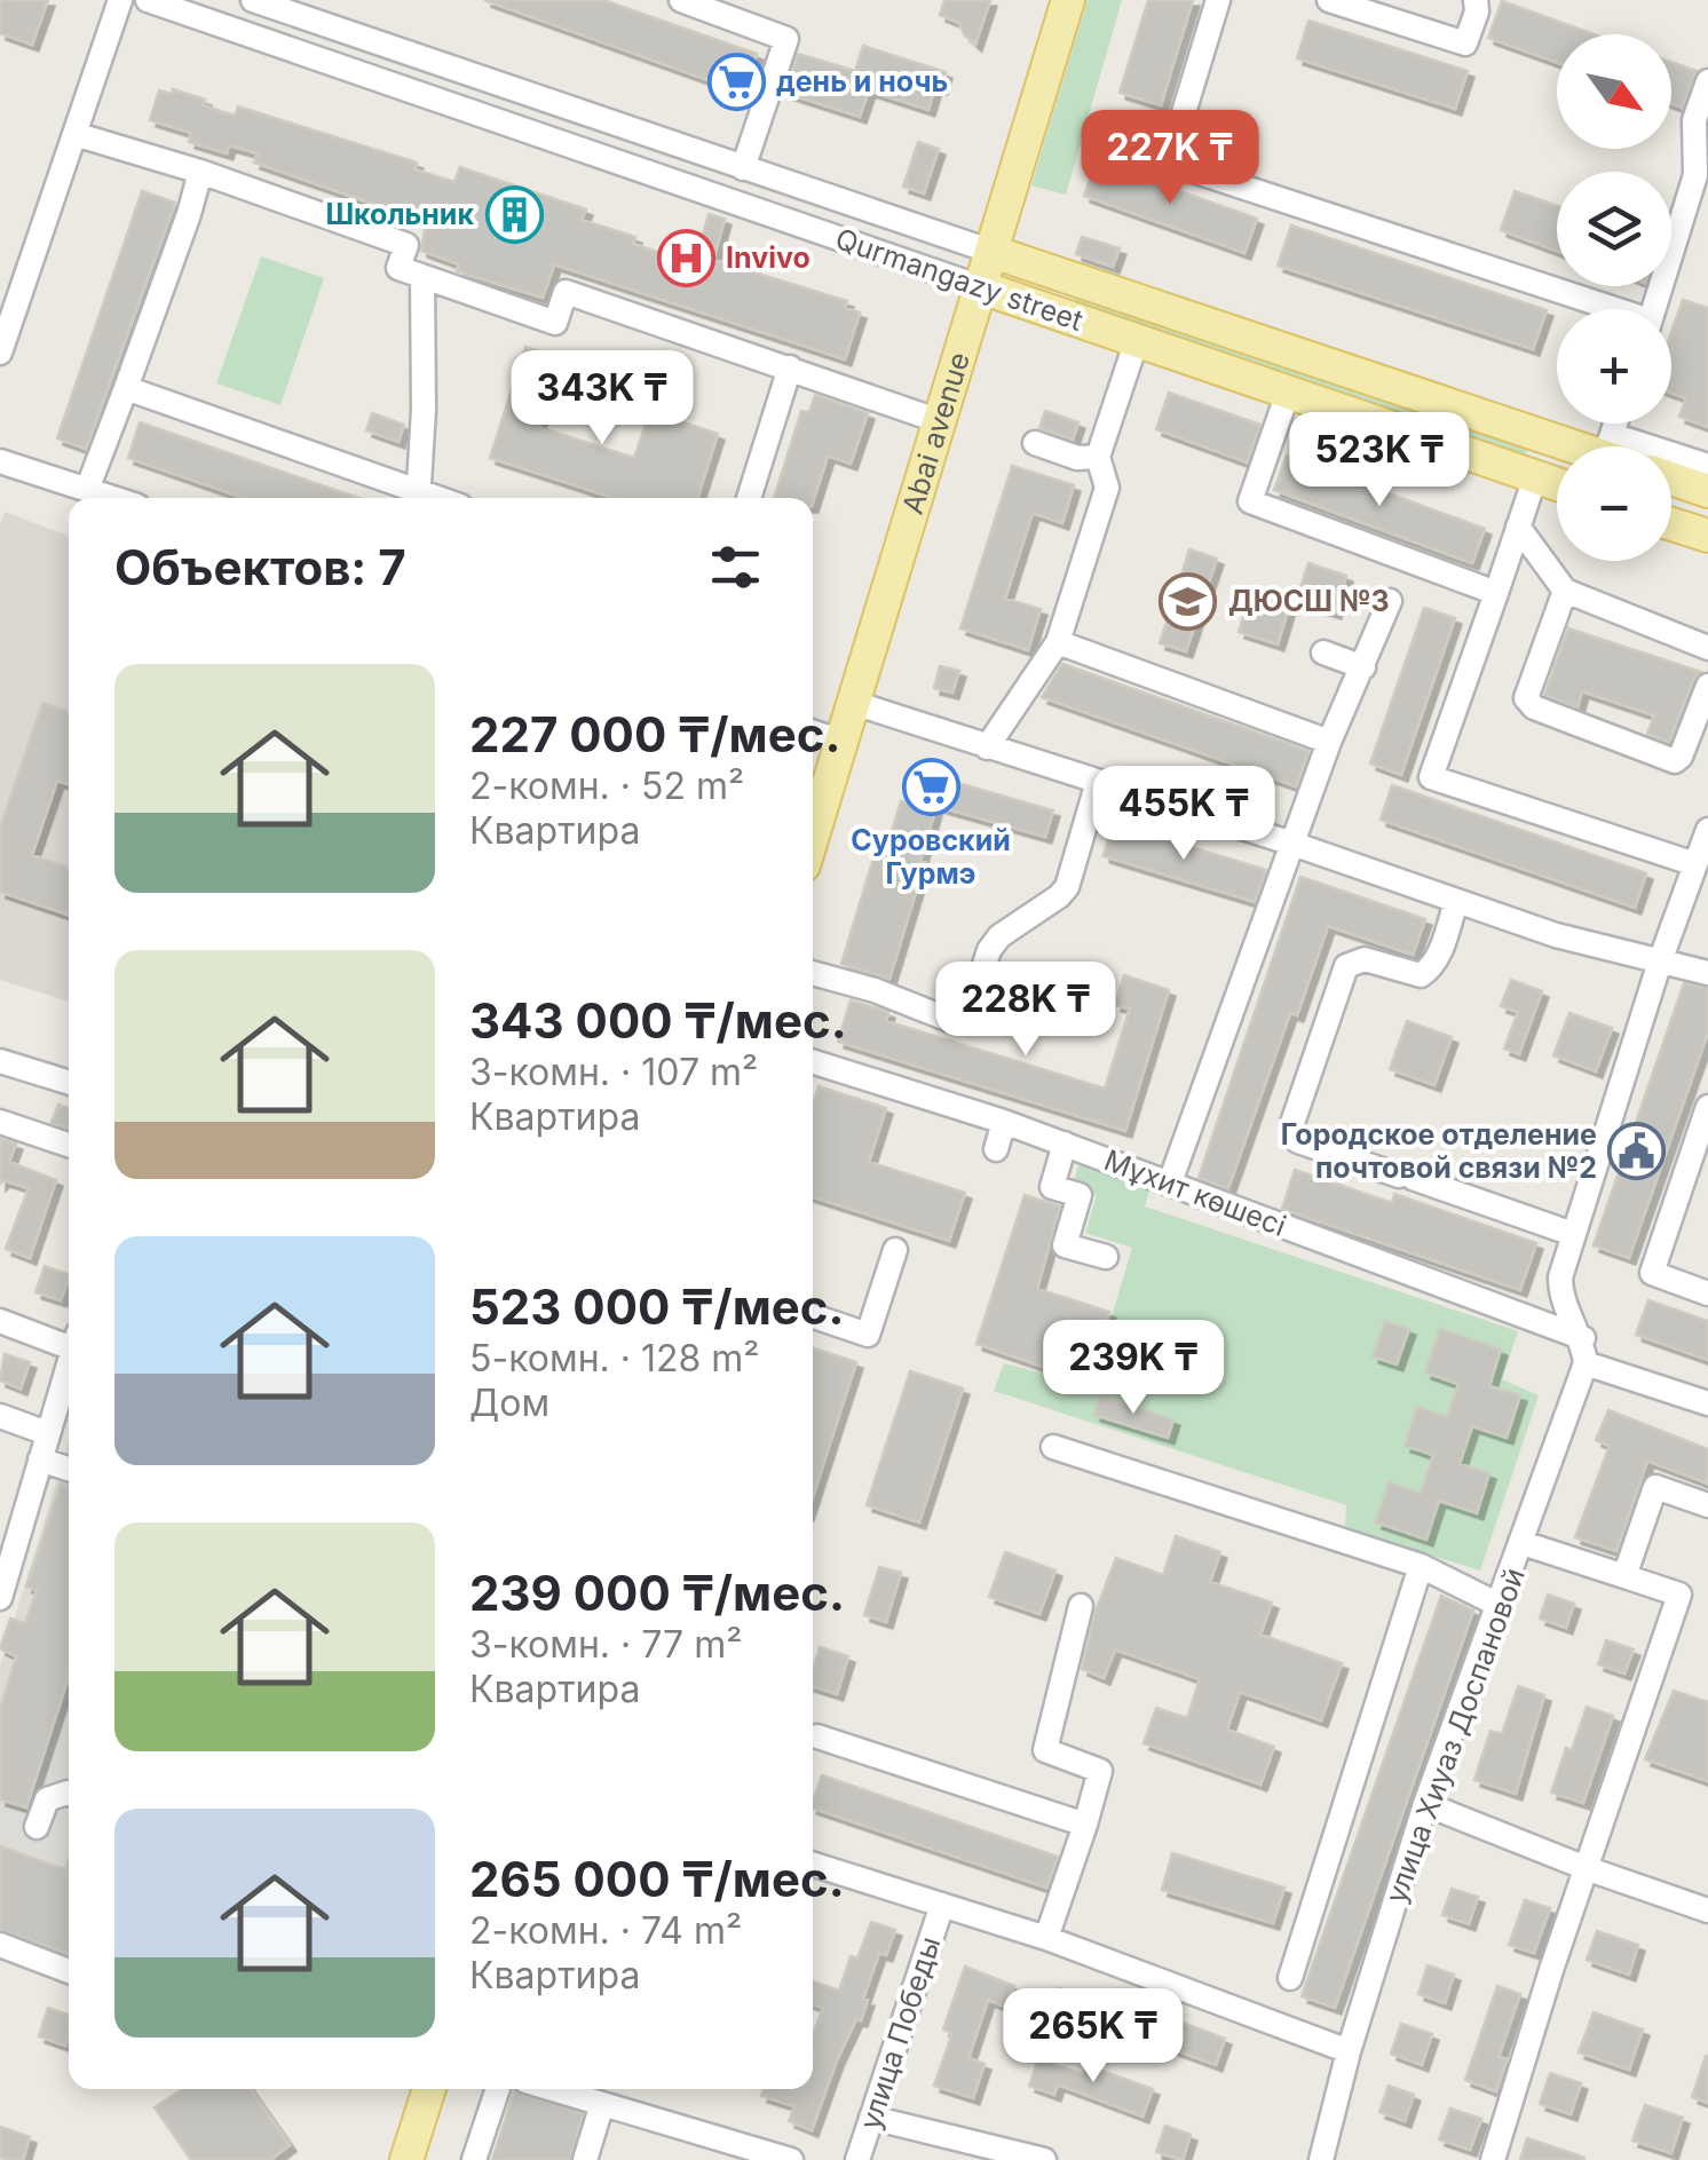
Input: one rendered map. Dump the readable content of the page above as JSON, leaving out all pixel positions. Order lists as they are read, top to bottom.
{
  "streets": {
    "main road": ["Qurmangazy street", "Abai avenue"],
    "street": ["Мұхит көшесі", "улица Хиуаз Доспановой", "улица Победы"]
  },
  "crossings": [
    ["Qurmangazy street", "Abai avenue"],
    ["Мұхит көшесі", "улица Хиуаз Доспановой"]
  ],
  "places": {
    "supermarket": ["день и ночь", "Суровский Гурмэ"],
    "building": ["Школьник"],
    "hospital": ["Invivo"],
    "school or university": ["ДЮСШ №3"],
    "public building": ["Городское отделение почтовой связи №2"]
  },
  "north": "bottom right",
  "page": {
    "map_buttons": ["+", "−"],
    "price": [
      "227K ₸",
      "343K ₸",
      "523K ₸",
      "455K ₸",
      "228K ₸",
      "239K ₸",
      "265K ₸"
    ],
    "heading": "Объектов: 7",
    "list": [
      {
        "name": "227 000 ₸/мес.",
        "note": "2-комн. · 52 m² · Квартира"
      },
      {
        "name": "343 000 ₸/мес.",
        "note": "3-комн. · 107 m² · Квартира"
      },
      {
        "name": "523 000 ₸/мес.",
        "note": "5-комн. · 128 m² · Дом"
      },
      {
        "name": "239 000 ₸/мес.",
        "note": "3-комн. · 77 m² · Квартира"
      },
      {
        "name": "265 000 ₸/мес.",
        "note": "2-комн. · 74 m² · Квартира"
      }
    ]
  }
}
